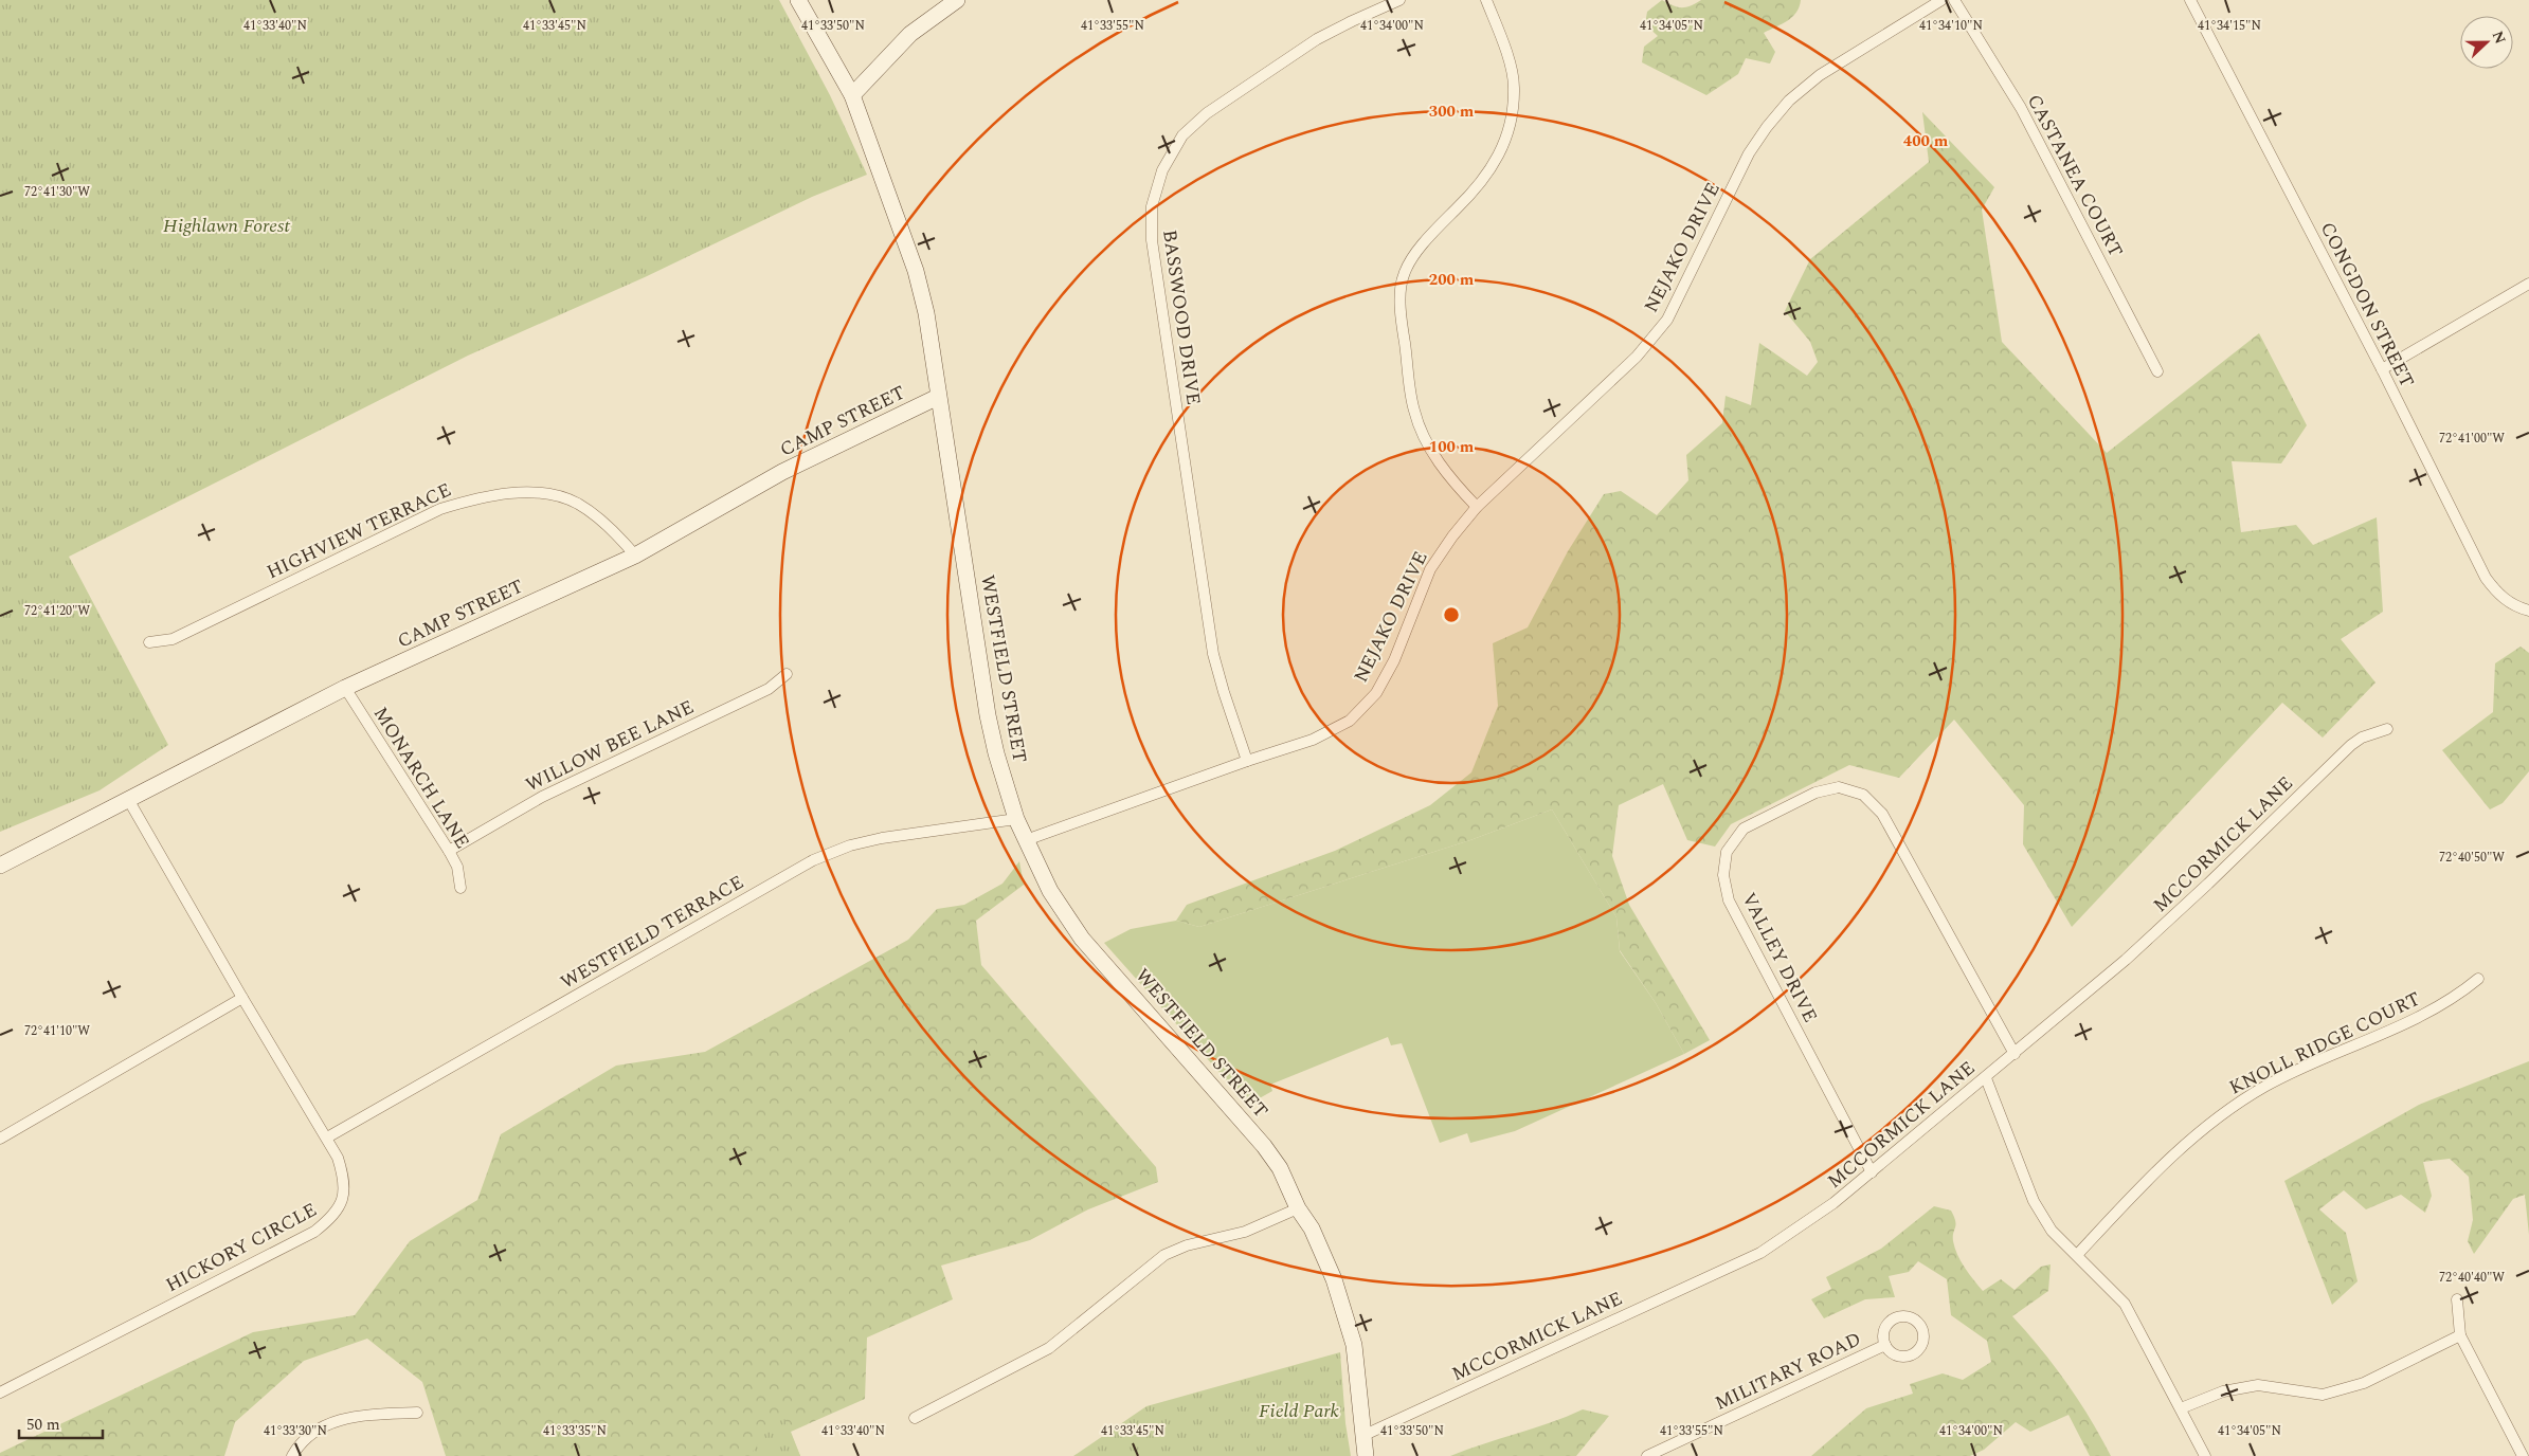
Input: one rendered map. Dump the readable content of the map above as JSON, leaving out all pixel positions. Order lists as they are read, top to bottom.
{
  "streets": {
    "main road": ["CAMP STREET", "WESTFIELD STREET"],
    "street": [
      "CASTANEA COURT",
      "NEJAKO DRIVE",
      "CONGDON STREET",
      "BASSWOOD DRIVE",
      "HIGHVIEW TERRACE",
      "WILLOW BEE LANE",
      "MONARCH LANE",
      "MCCORMICK LANE",
      "WESTFIELD TERRACE",
      "VALLEY DRIVE",
      "KNOLL RIDGE COURT",
      "HICKORY CIRCLE",
      "MILITARY ROAD"
    ]
  },
  "crossings": [
    ["NEJAKO DRIVE", "BASSWOOD DRIVE"],
    ["NEJAKO DRIVE", "WESTFIELD STREET"],
    ["CAMP STREET", "HIGHVIEW TERRACE"],
    ["CAMP STREET", "WESTFIELD STREET"],
    ["CAMP STREET", "MONARCH LANE"],
    ["CAMP STREET", "HICKORY CIRCLE"],
    ["WESTFIELD STREET", "MCCORMICK LANE"],
    ["WESTFIELD STREET", "WESTFIELD TERRACE"],
    ["WILLOW BEE LANE", "MONARCH LANE"],
    ["MCCORMICK LANE", "VALLEY DRIVE"],
    ["WESTFIELD TERRACE", "HICKORY CIRCLE"]
  ],
  "parks": ["Highlawn Forest", "Field Park"],
  "scale_bar": "50 m",
  "north": "right",
  "coordinates": [
    "41°33'50\"N",
    "41°34'15\"N",
    "41°33'40\"N",
    "41°33'45\"N",
    "41°33'55\"N",
    "41°34'00\"N",
    "41°34'05\"N",
    "41°34'10\"N",
    "72°41'30\"W",
    "72°41'00\"W",
    "72°41'20\"W",
    "72°40'50\"W",
    "72°41'10\"W",
    "72°40'40\"W",
    "41°33'30\"N",
    "41°33'35\"N"
  ],
  "rings": [
    "300 m",
    "400 m",
    "200 m",
    "100 m"
  ]
}
